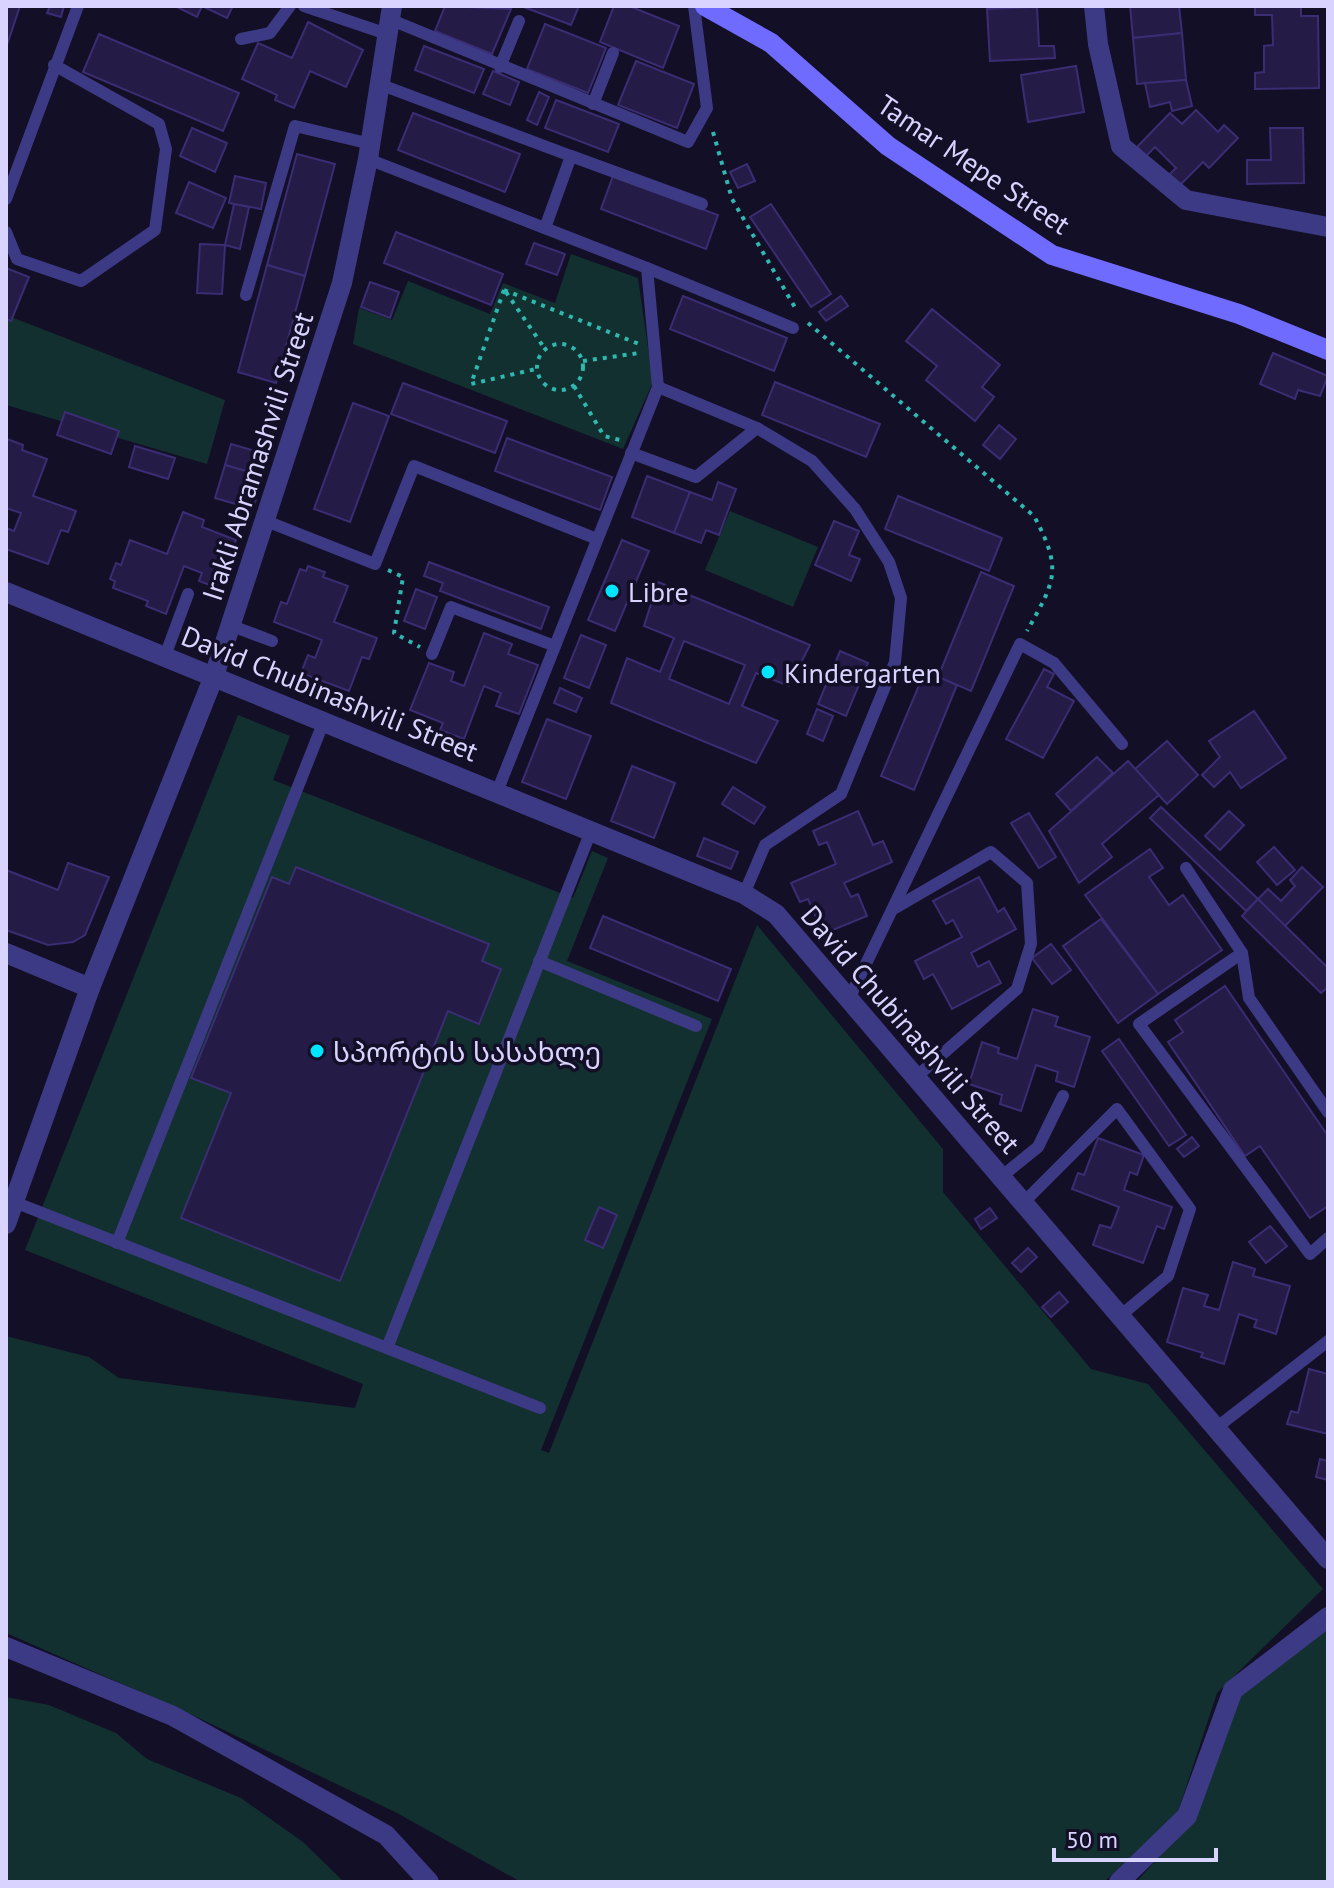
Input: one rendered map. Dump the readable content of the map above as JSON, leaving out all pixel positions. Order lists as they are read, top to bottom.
{
  "streets": {
    "street": ["Tamar Mepe Street", "Irakli Abramashvili Street", "David Chubinashvili Street"]
  },
  "crossings": [
    ["Irakli Abramashvili Street", "David Chubinashvili Street"]
  ],
  "places": ["Libre", "Kindergarten", "სპორტის სასახლე"],
  "scale_bar": "50 m"
}
